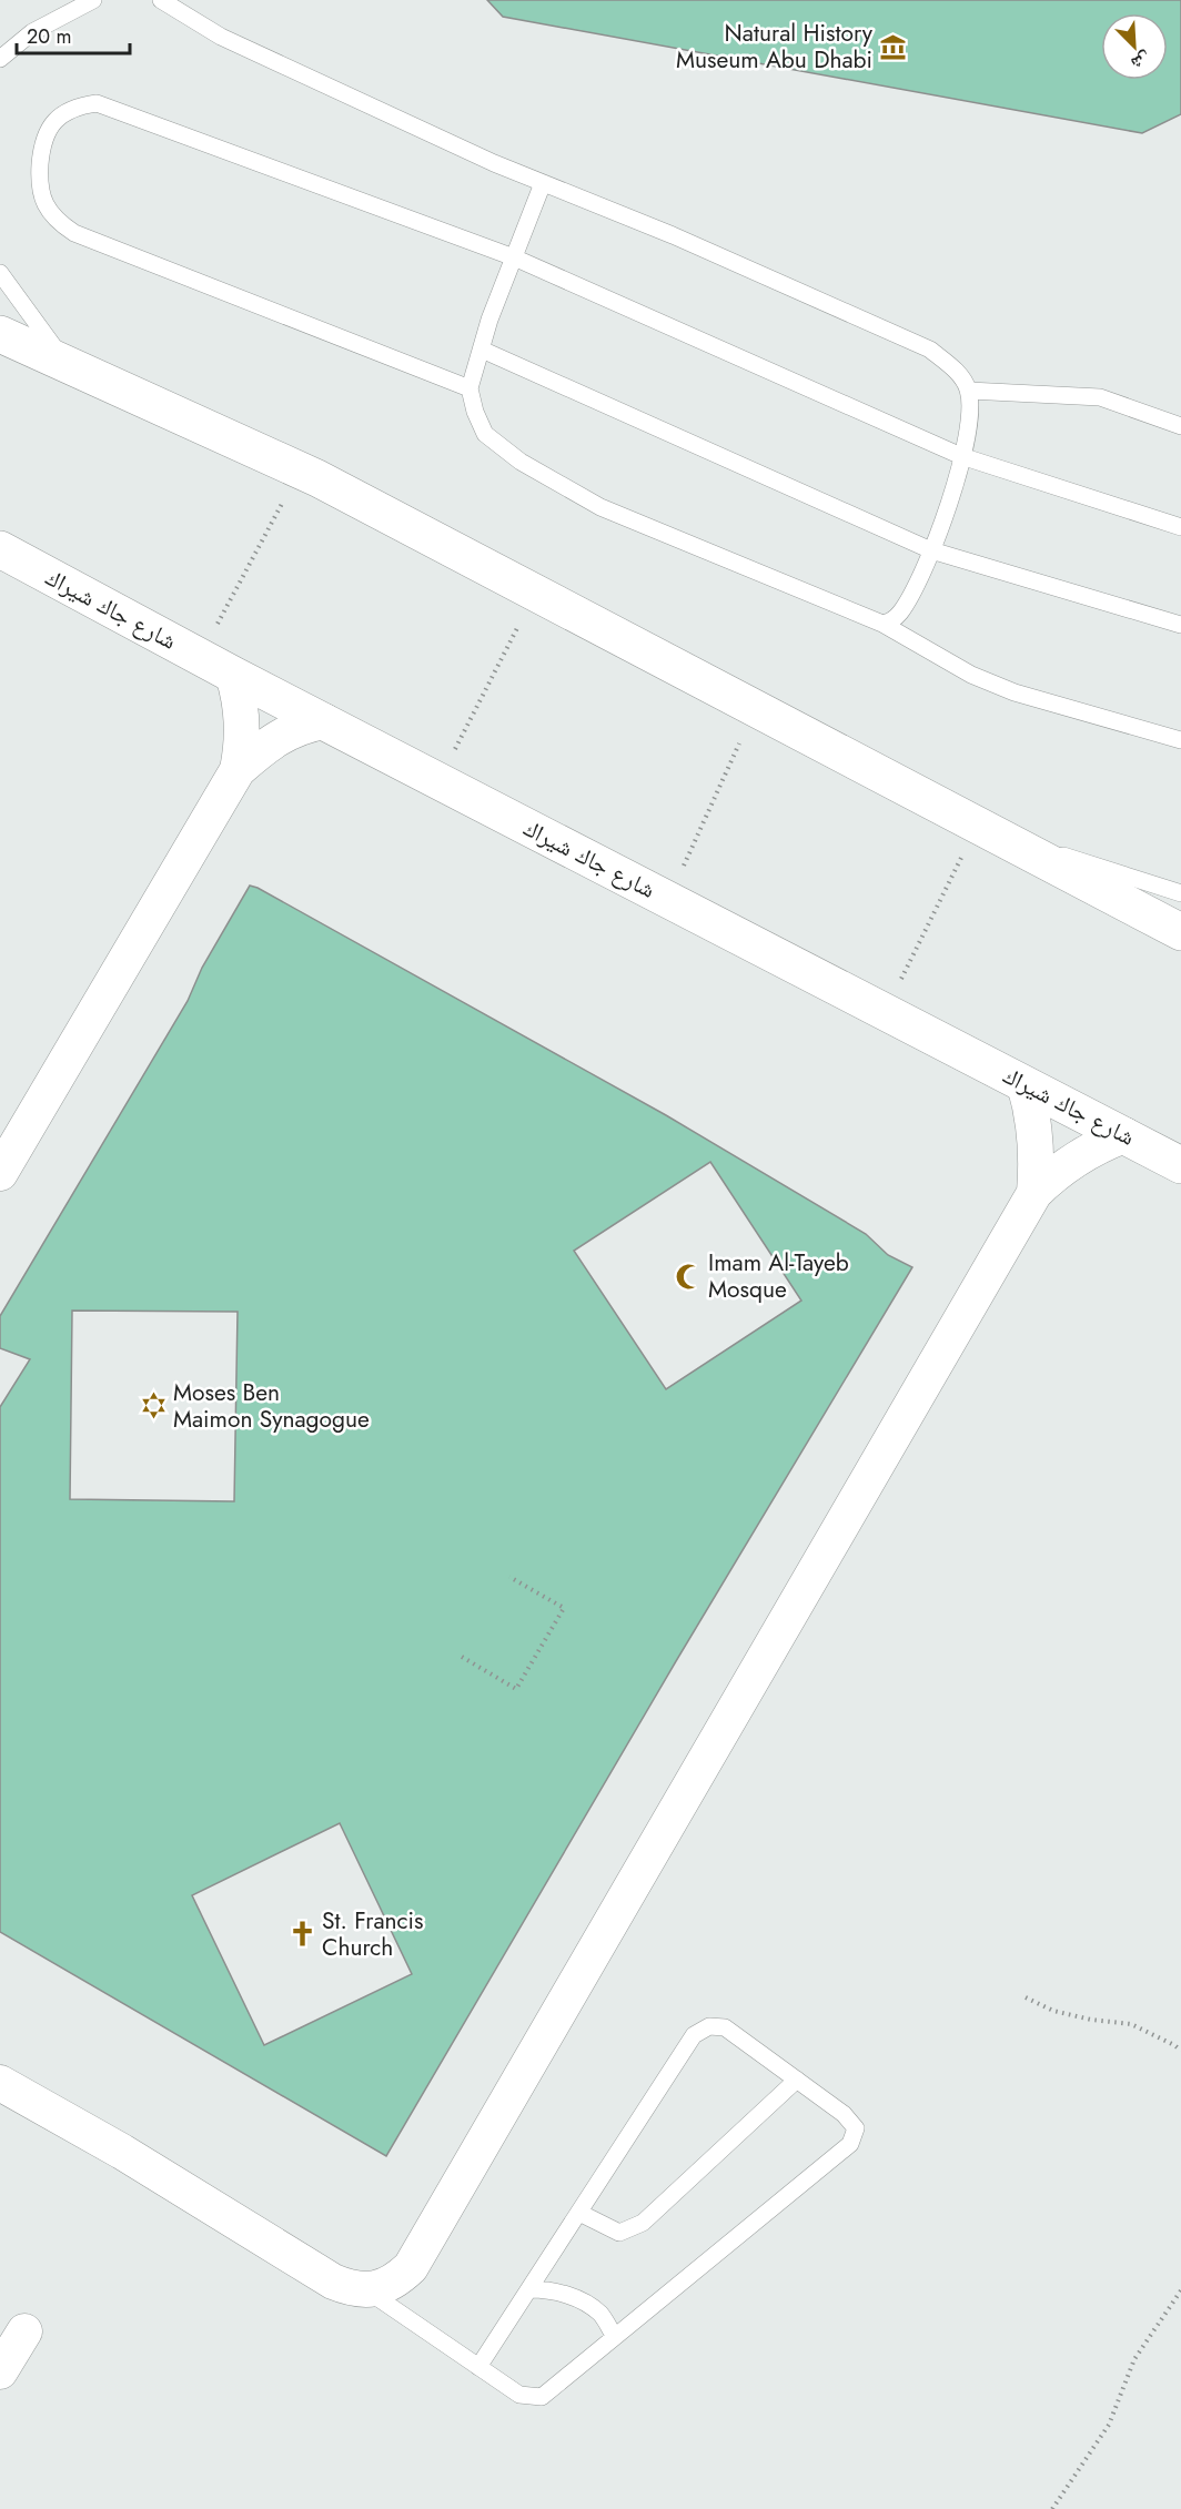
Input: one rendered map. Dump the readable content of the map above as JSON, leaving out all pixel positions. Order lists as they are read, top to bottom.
{
  "streets": {
    "street": ["شارع جاك شيراك"]
  },
  "places": {
    "museum": ["Natural History Museum Abu Dhabi"],
    "mosque": ["Imam Al-Tayeb Mosque"],
    "synagogue": ["Moses Ben Maimon Synagogue"],
    "church": ["St. Francis Church"]
  },
  "scale_bar": "20 m",
  "north": "bottom right"
}
